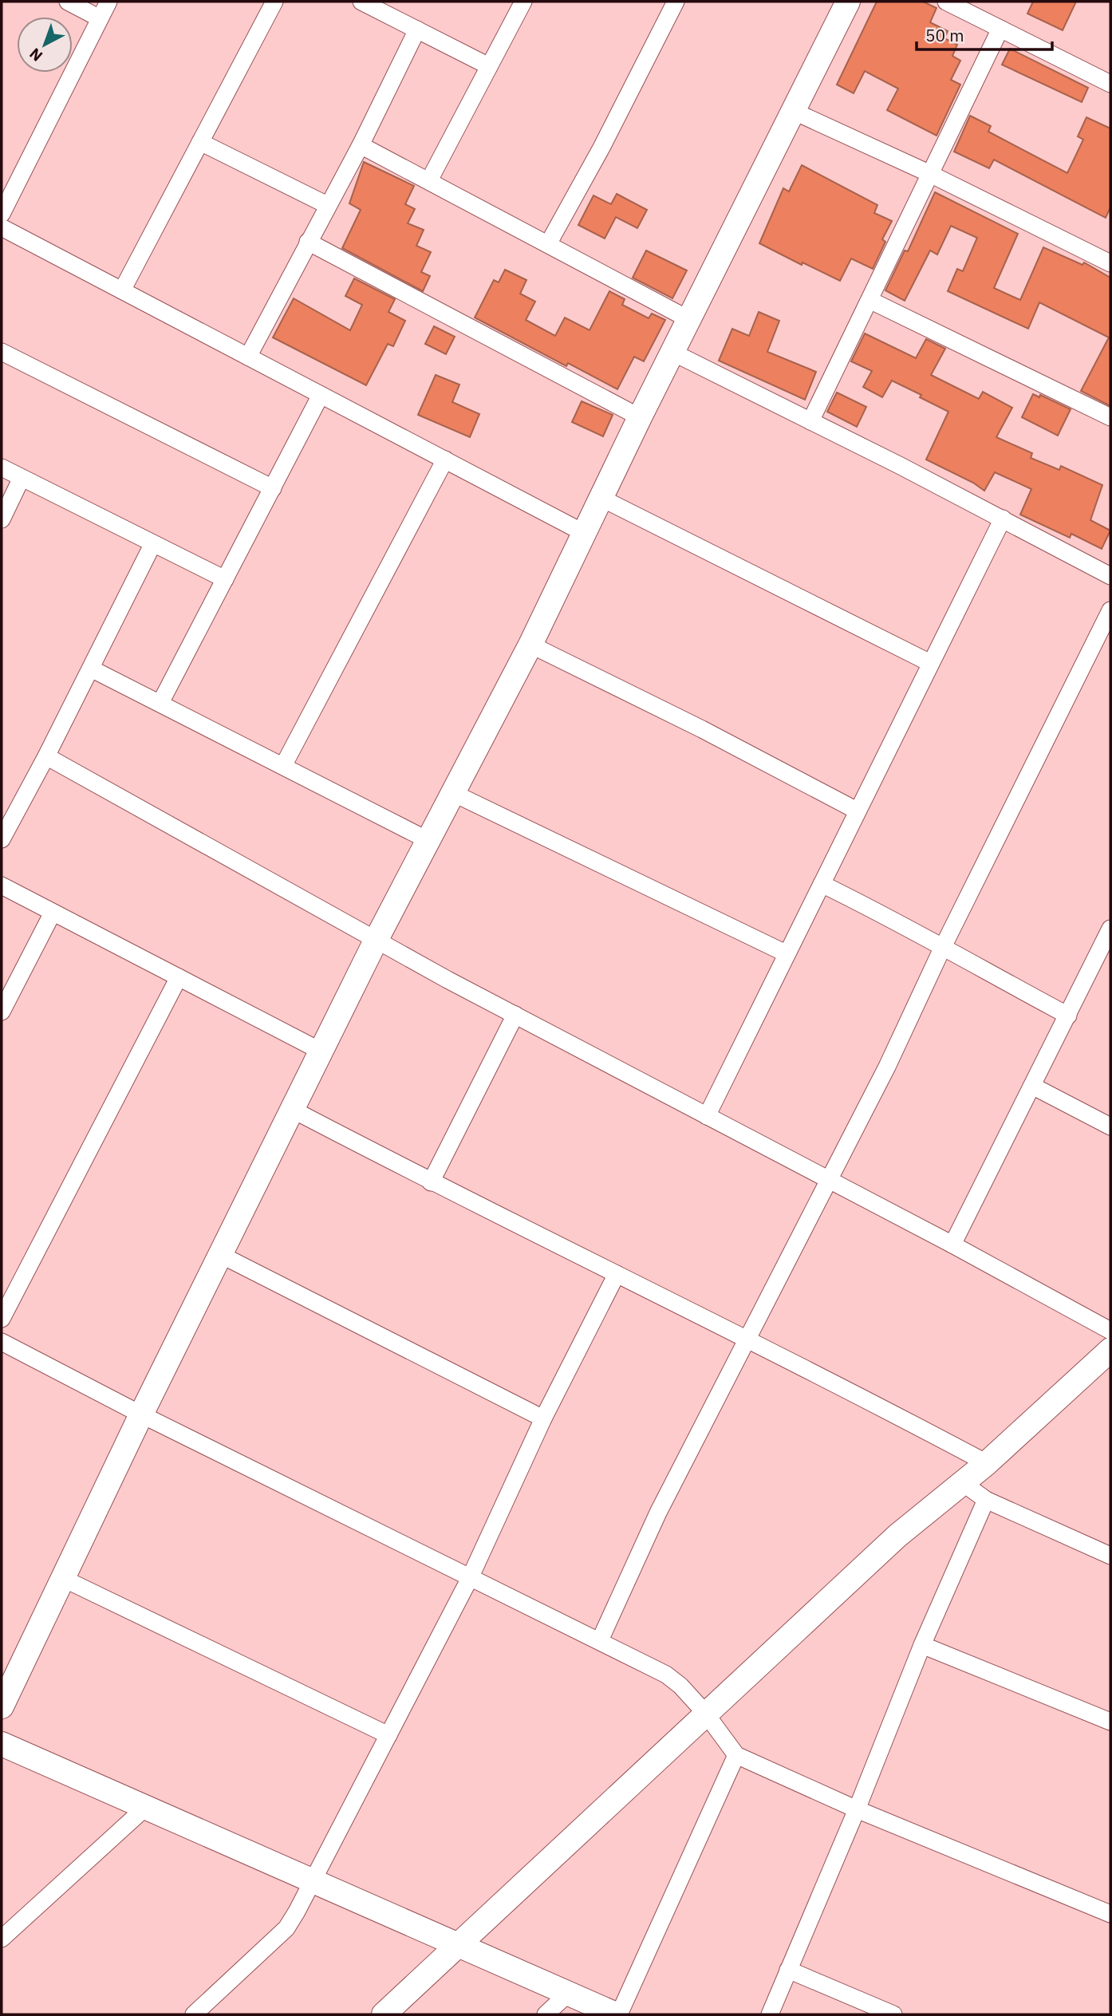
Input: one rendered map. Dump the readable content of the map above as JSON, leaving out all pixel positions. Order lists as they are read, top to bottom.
{
  "scale_bar": "50 m",
  "north": "bottom left"
}
